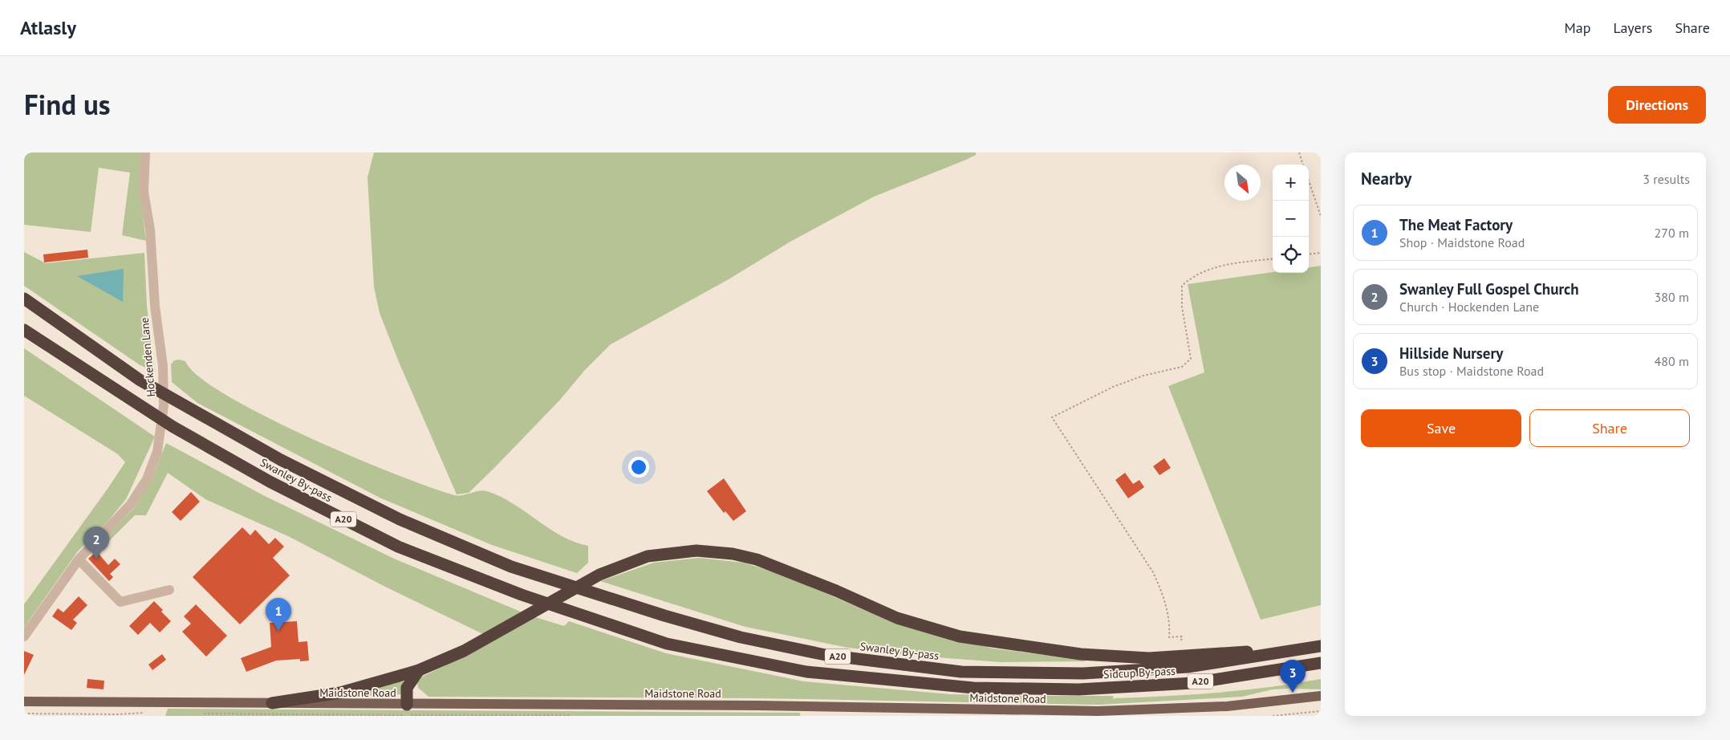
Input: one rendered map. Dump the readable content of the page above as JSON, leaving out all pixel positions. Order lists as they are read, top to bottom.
{
  "streets": {
    "highway": ["Swanley By-pass", "A20", "Sidcup By-pass"],
    "main road": ["Maidstone Road"],
    "street": ["Hockenden Lane"]
  },
  "crossings": [
    ["Swanley By-pass", "Sidcup By-pass"],
    ["A20", "Sidcup By-pass"],
    ["A20", "Maidstone Road"]
  ],
  "north": "bottom right",
  "page": {
    "header": "Atlasly",
    "nav": ["Map", "Layers", "Share"],
    "title": "Find us",
    "buttons": [
      "Directions",
      ["Save", "Share"]
    ],
    "heading": ["Nearby", "3 results"],
    "map_buttons": ["+", "−"],
    "list": [
      {
        "mark": "1",
        "name": "The Meat Factory",
        "note": "Shop · Maidstone Road",
        "value": "270 m"
      },
      {
        "mark": "2",
        "name": "Swanley Full Gospel Church",
        "note": "Church · Hockenden Lane",
        "value": "380 m"
      },
      {
        "mark": "3",
        "name": "Hillside Nursery",
        "note": "Bus stop · Maidstone Road",
        "value": "480 m"
      }
    ],
    "pins": ["2", "1", "3"]
  }
}
